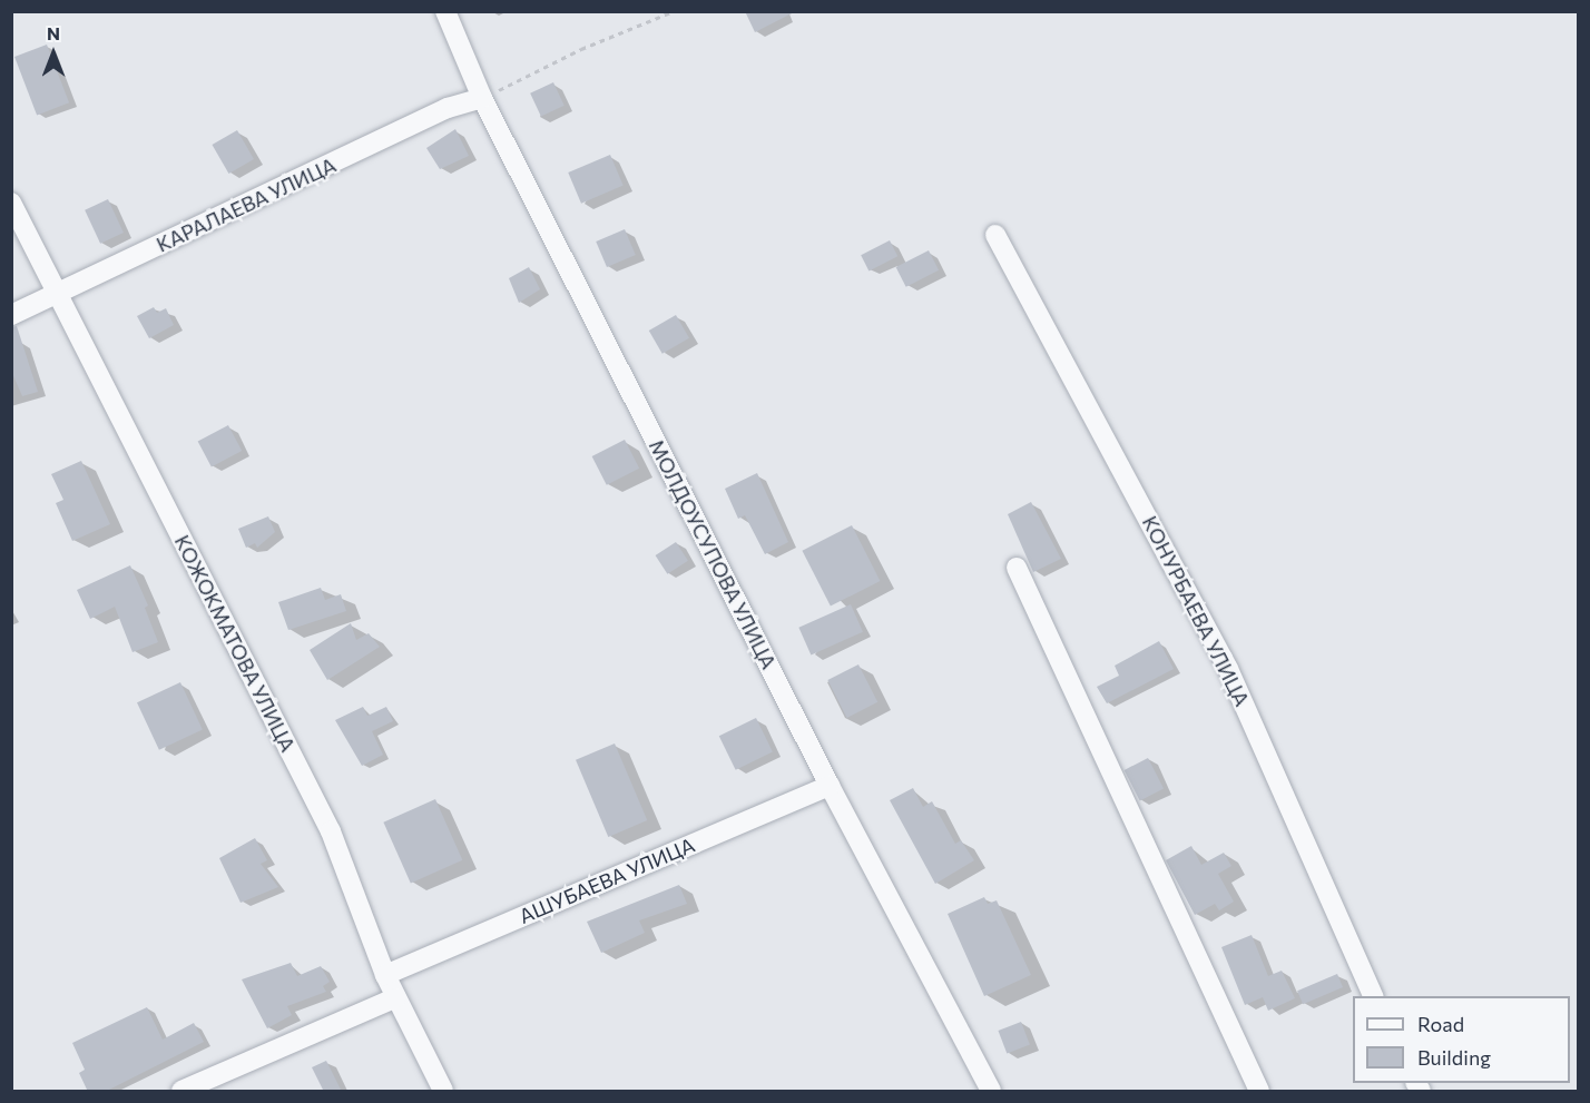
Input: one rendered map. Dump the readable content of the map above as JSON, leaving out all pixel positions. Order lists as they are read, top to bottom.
{
  "streets": {
    "street": [
      "КАРАЛАЕВА УЛИЦА",
      "МОЛДОУСУПОВА УЛИЦА",
      "КОНУРБАЕВА УЛИЦА",
      "КОЖОКМАТОВА УЛИЦА",
      "АШУБАЕВА УЛИЦА"
    ]
  },
  "crossings": [
    ["КАРАЛАЕВА УЛИЦА", "МОЛДОУСУПОВА УЛИЦА"],
    ["КАРАЛАЕВА УЛИЦА", "КОЖОКМАТОВА УЛИЦА"],
    ["МОЛДОУСУПОВА УЛИЦА", "АШУБАЕВА УЛИЦА"],
    ["КОЖОКМАТОВА УЛИЦА", "АШУБАЕВА УЛИЦА"]
  ],
  "legend": ["Road", "Building"],
  "north": "top"
}
